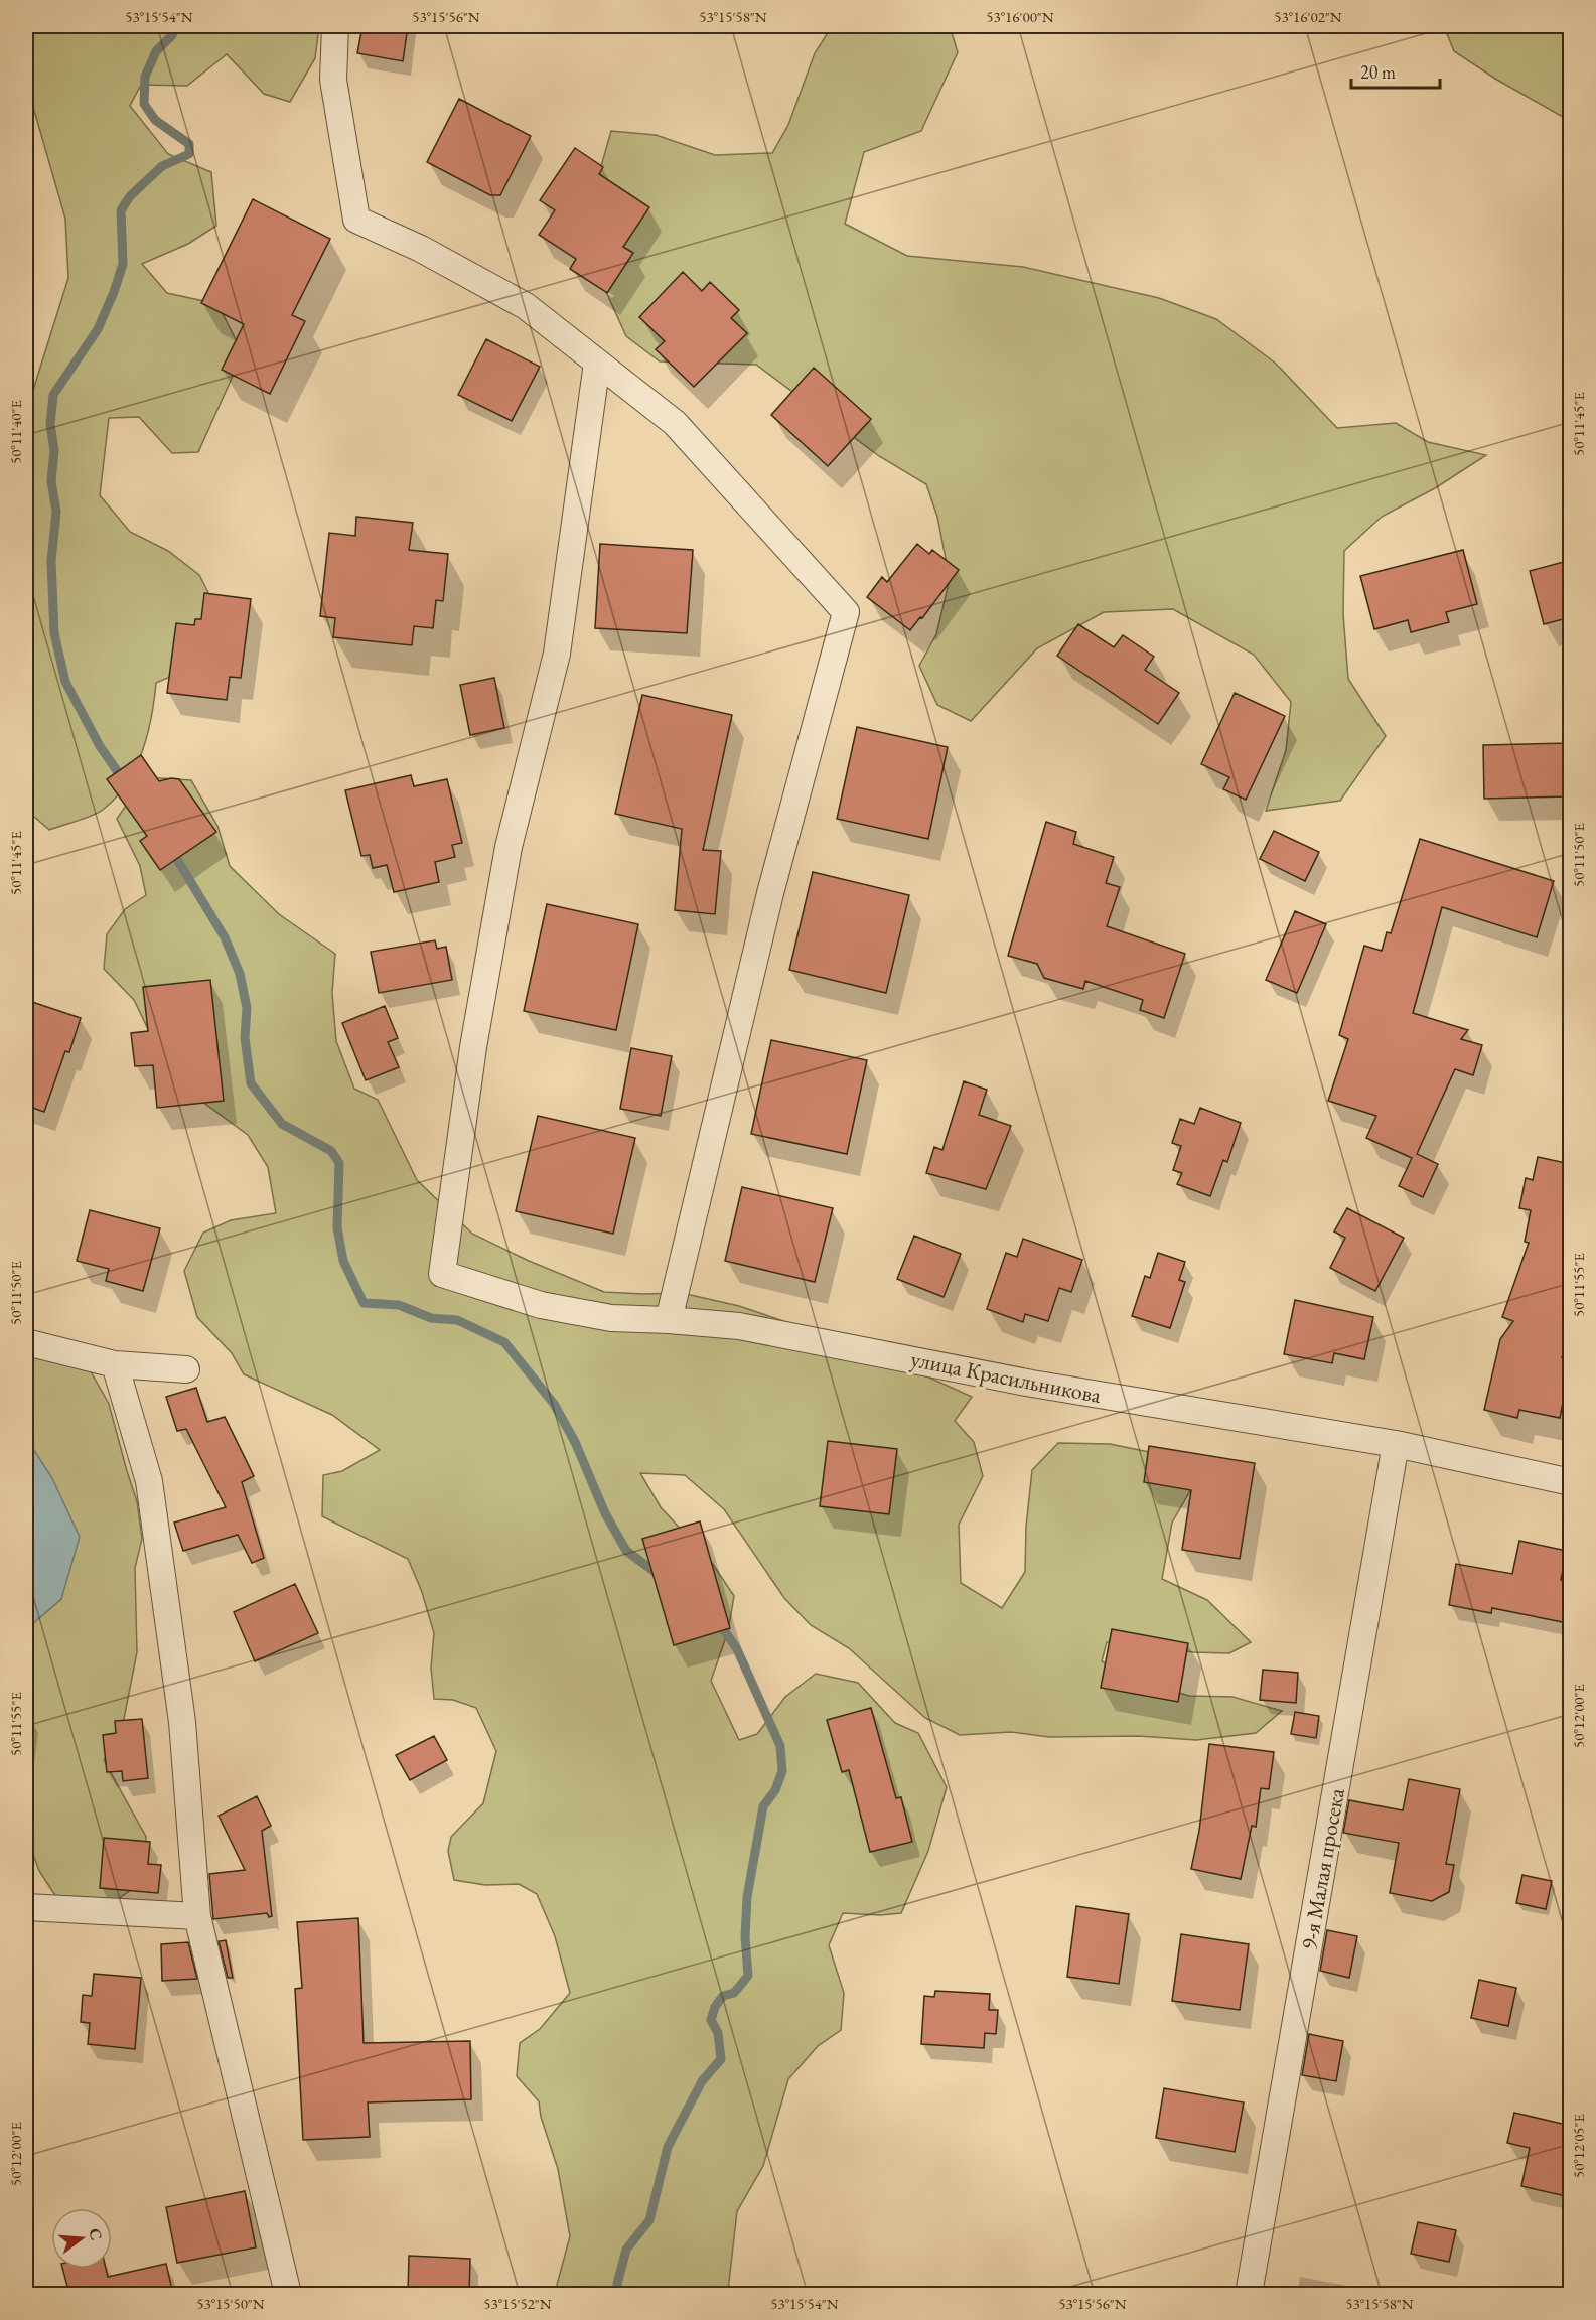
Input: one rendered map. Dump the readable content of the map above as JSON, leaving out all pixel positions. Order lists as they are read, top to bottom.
{
  "streets": {
    "street": ["улица Красильникова", "9-я Малая просека"]
  },
  "crossings": [
    ["улица Красильникова", "9-я Малая просека"]
  ],
  "scale_bar": "20 m",
  "north": "right",
  "coordinates": [
    "53°15'54\"N",
    "53°15'56\"N",
    "53°15'58\"N",
    "53°16'00\"N",
    "53°16'02\"N",
    "50°11'45\"E",
    "50°11'40\"E",
    "50°11'50\"E",
    "50°11'55\"E",
    "50°12'00\"E",
    "50°12'05\"E",
    "53°15'50\"N",
    "53°15'52\"N"
  ]
}
